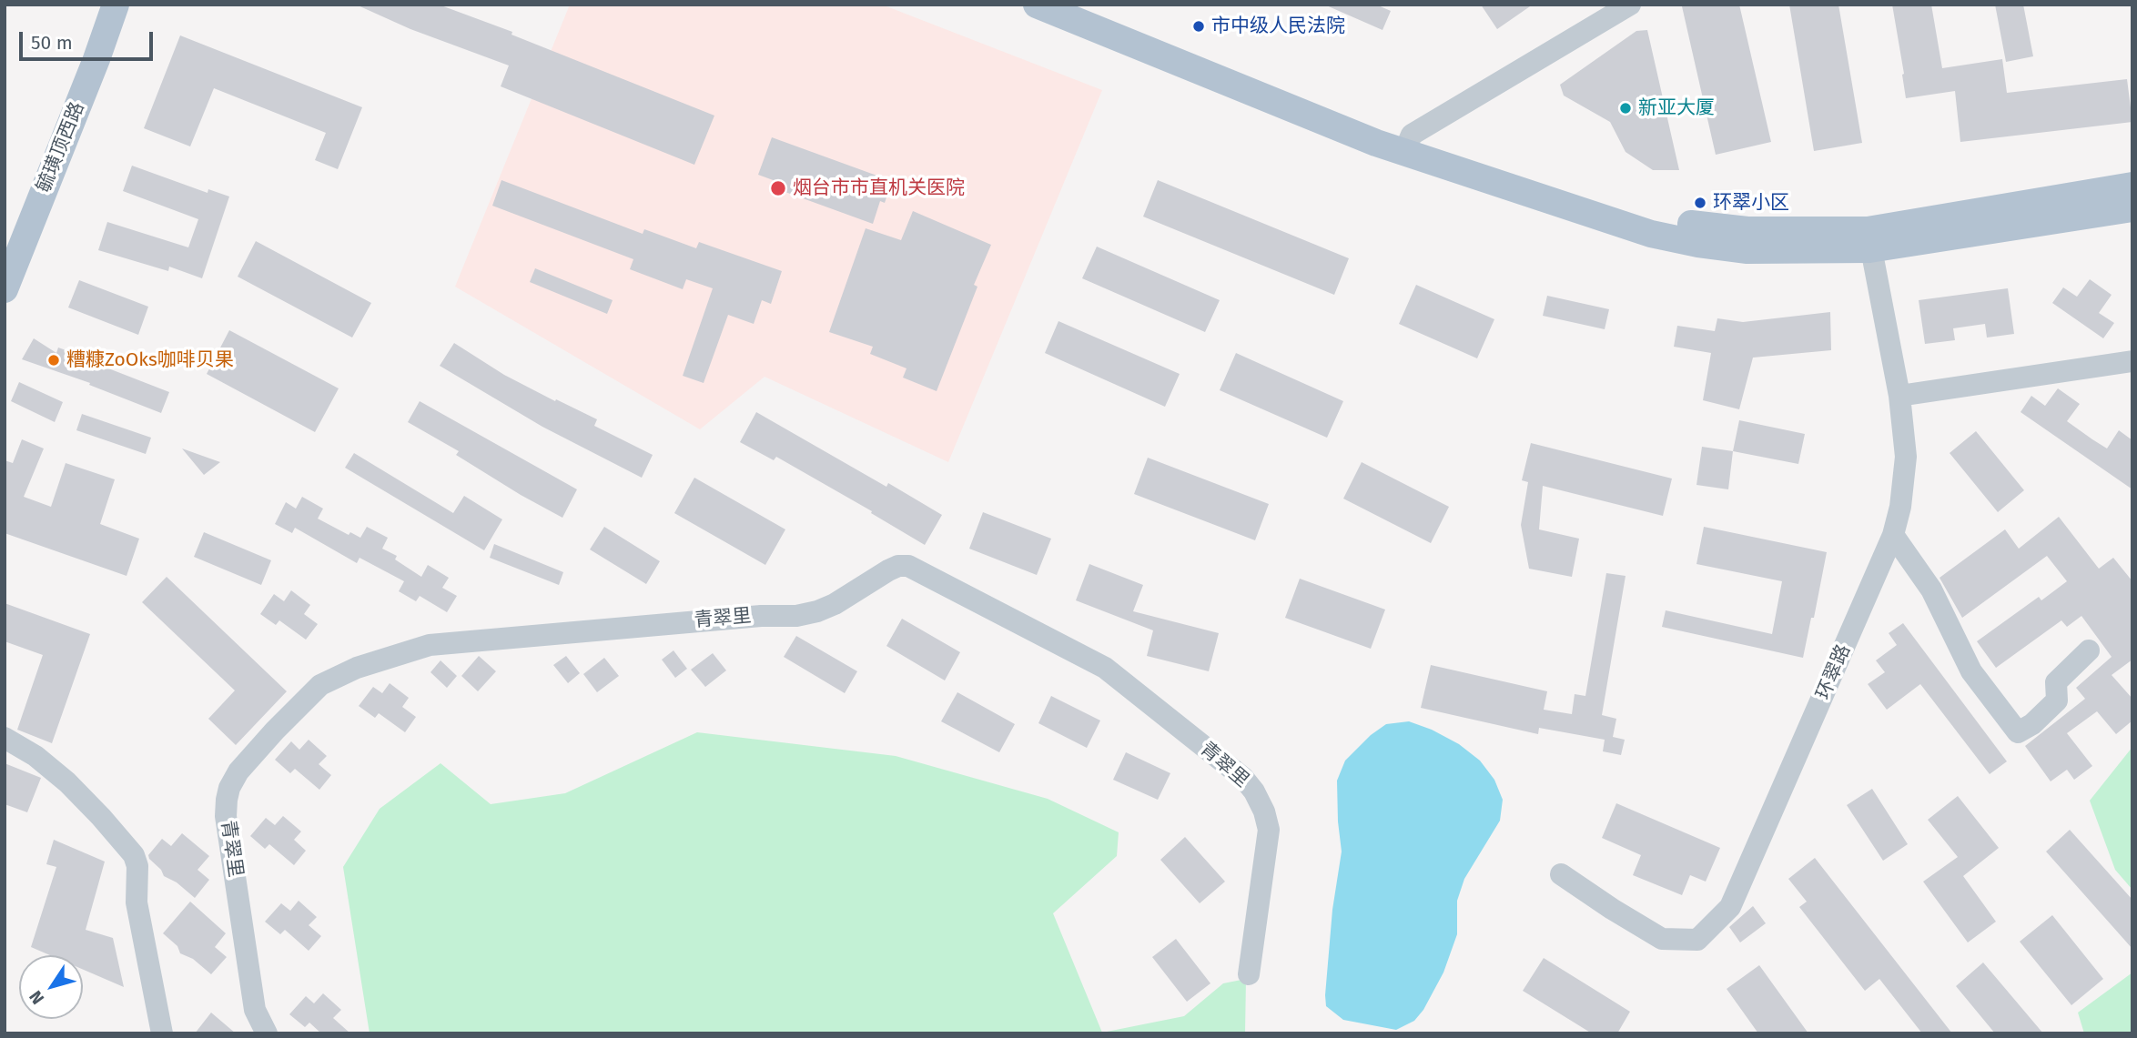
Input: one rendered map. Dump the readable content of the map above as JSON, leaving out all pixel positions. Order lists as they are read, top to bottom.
{
  "streets": {
    "main road": ["毓璜顶西路"],
    "street": ["青翠里", "环翠路"]
  },
  "places": [
    "市中级人民法院",
    "新亚大厦",
    "烟台市市直机关医院",
    "环翠小区",
    "糟糠ZoOks咖啡贝果"
  ],
  "scale_bar": "50 m",
  "north": "bottom left"
}
